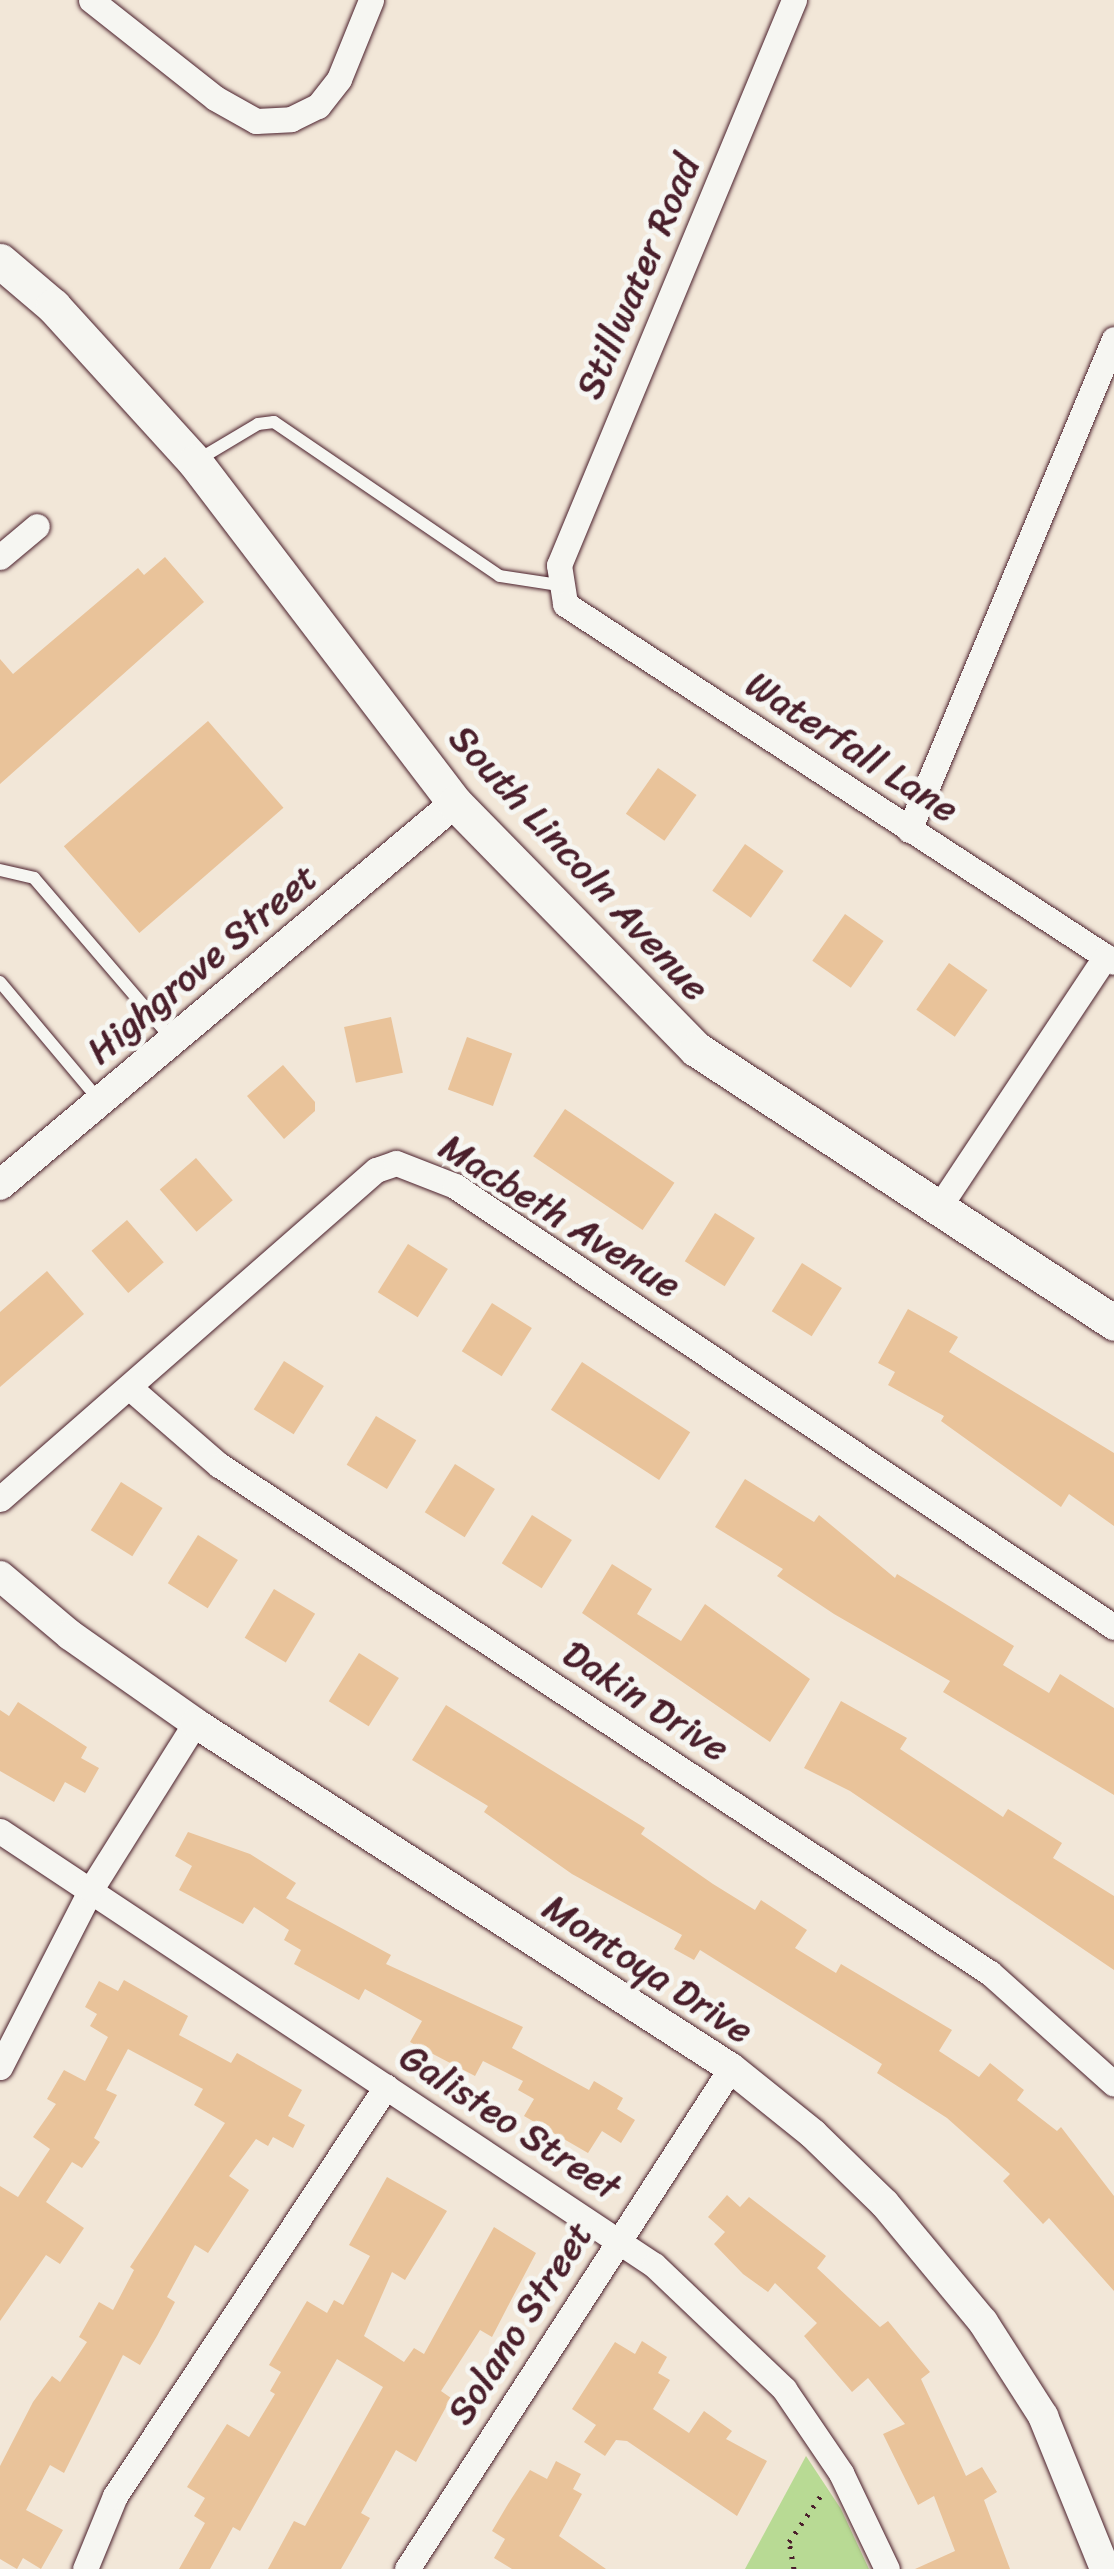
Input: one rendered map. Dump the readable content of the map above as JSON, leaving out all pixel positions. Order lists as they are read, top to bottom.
{
  "streets": {
    "main road": ["South Lincoln Avenue"],
    "street": [
      "Stillwater Road",
      "Waterfall Lane",
      "Highgrove Street",
      "Macbeth Avenue",
      "Dakin Drive",
      "Montoya Drive",
      "Galisteo Street",
      "Solano Street"
    ]
  },
  "crossings": [
    ["Stillwater Road", "Waterfall Lane"],
    ["South Lincoln Avenue", "Highgrove Street"],
    ["Macbeth Avenue", "Dakin Drive"],
    ["Montoya Drive", "Solano Street"],
    ["Galisteo Street", "Solano Street"]
  ]
}
